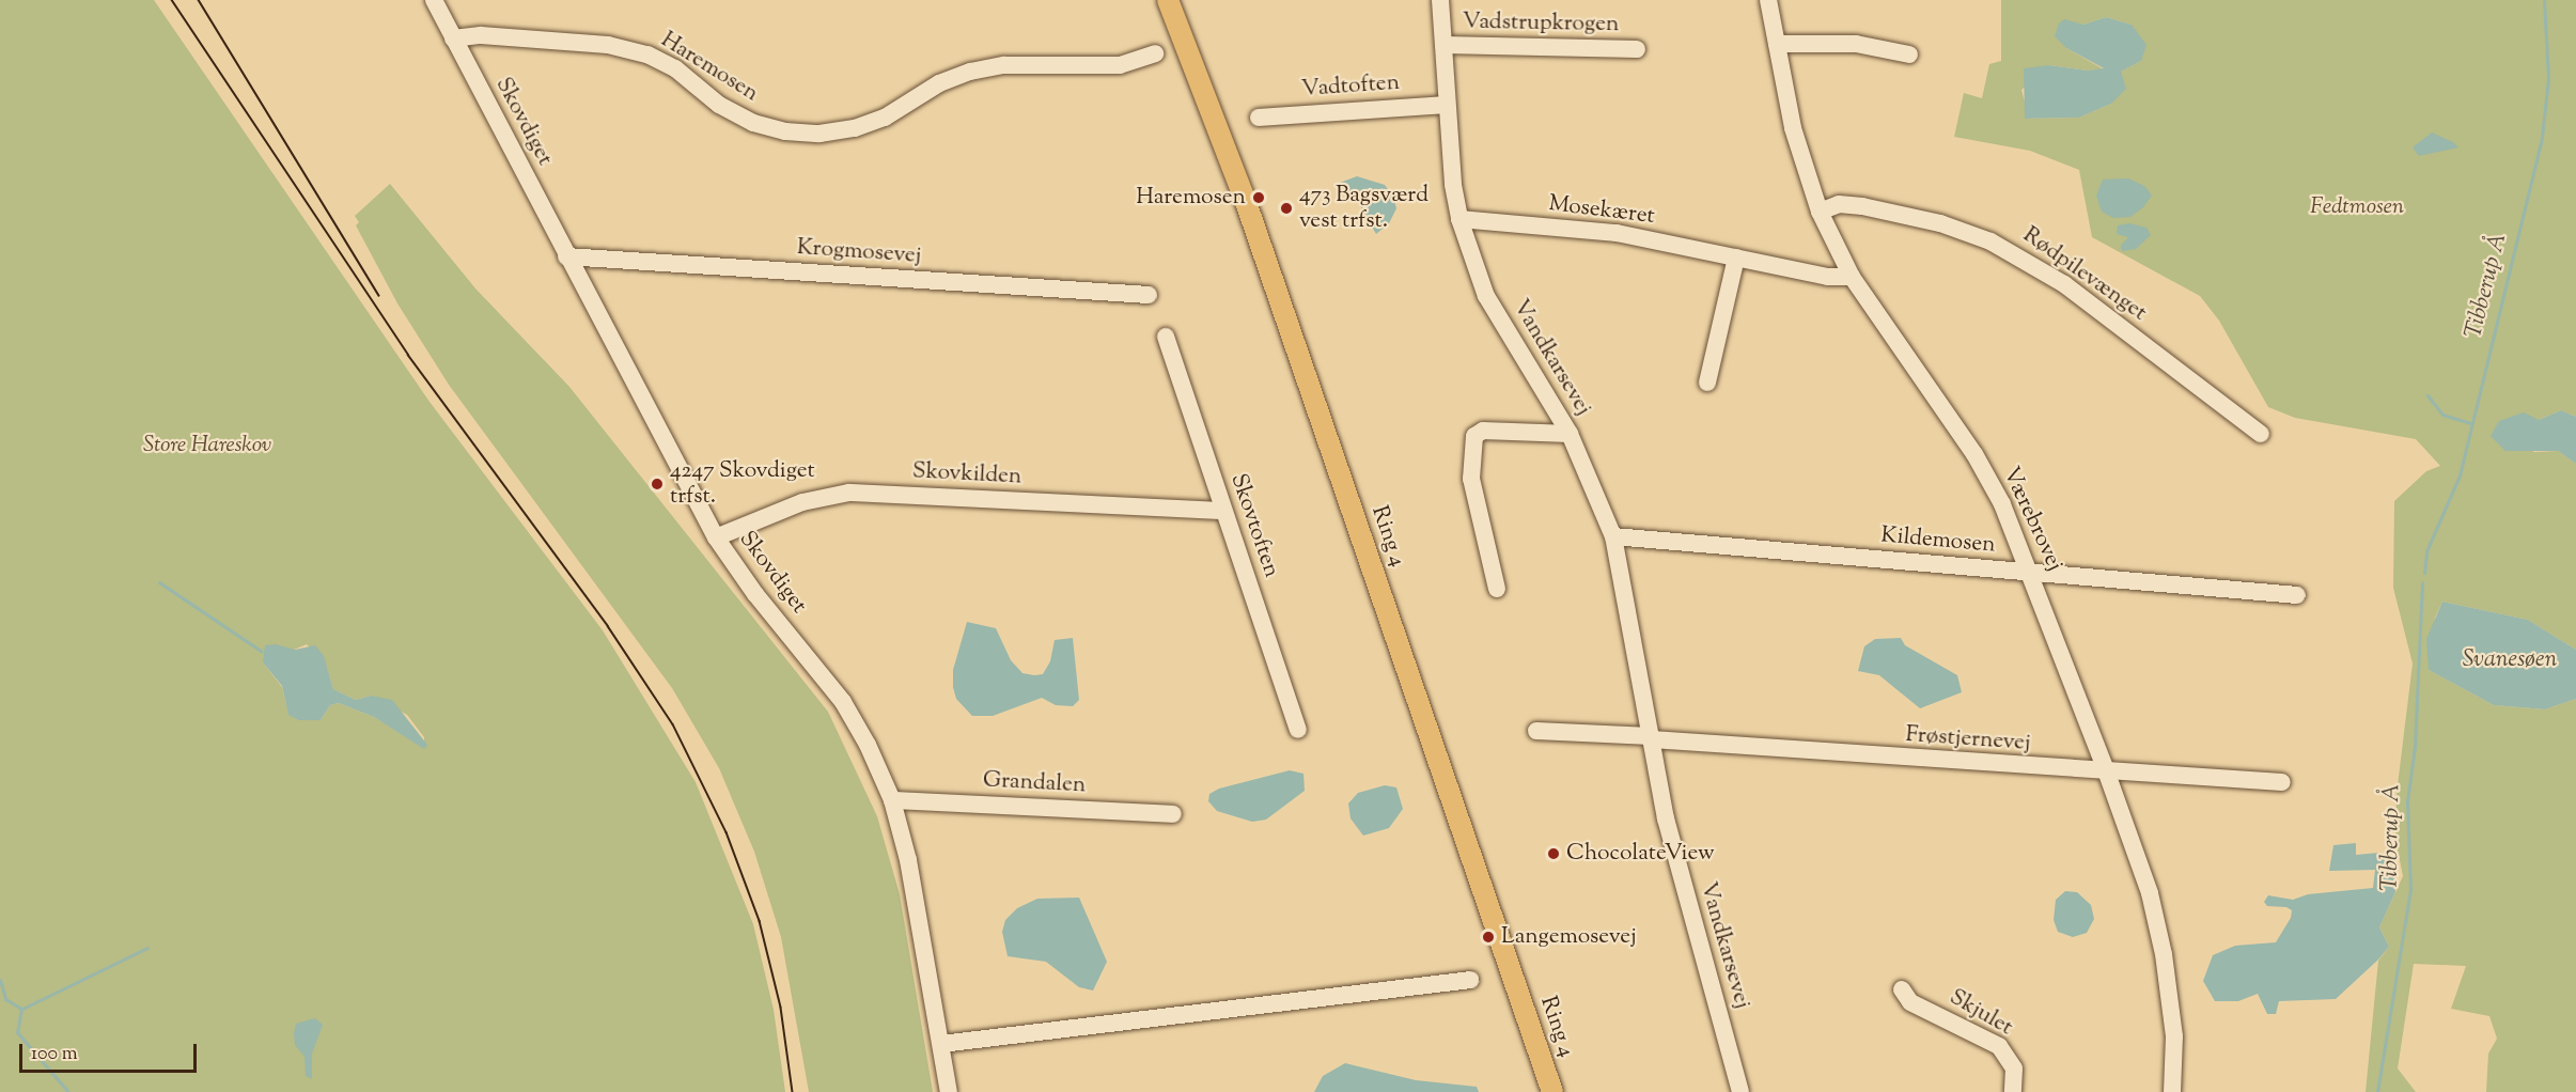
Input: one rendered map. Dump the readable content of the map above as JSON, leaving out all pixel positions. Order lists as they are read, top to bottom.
{
  "streets": {
    "main road": ["Ring 4"],
    "street": [
      "Vadstrupkrogen",
      "Haremosen",
      "Vadtoften",
      "Skovdiget",
      "Mosekæret",
      "Krogmosevej",
      "Rødpilevænget",
      "Vandkarsevej",
      "Skovkilden",
      "Værebrovej",
      "Skovtoften",
      "Kildemosen",
      "Frøstjernevej",
      "Grandalen",
      "Skjulet"
    ]
  },
  "crossings": [
    ["Vadstrupkrogen", "Vandkarsevej"],
    ["Haremosen", "Skovdiget"],
    ["Vadtoften", "Vandkarsevej"],
    ["Skovdiget", "Krogmosevej"],
    ["Skovdiget", "Skovkilden"],
    ["Skovdiget", "Grandalen"],
    ["Mosekæret", "Vandkarsevej"],
    ["Mosekæret", "Værebrovej"],
    ["Rødpilevænget", "Værebrovej"],
    ["Vandkarsevej", "Kildemosen"],
    ["Vandkarsevej", "Frøstjernevej"],
    ["Skovkilden", "Skovtoften"],
    ["Værebrovej", "Kildemosen"],
    ["Værebrovej", "Frøstjernevej"]
  ],
  "water": ["Tibberup Å", "Svanesøen"],
  "parks": ["Fedtmosen", "Store Hareskov"],
  "places": [
    "Haremosen",
    "473 Bagsværd vest trfst.",
    "4247 Skovdiget trfst.",
    "ChocolateView",
    "Langemosevej"
  ],
  "scale_bar": "100 m"
}
